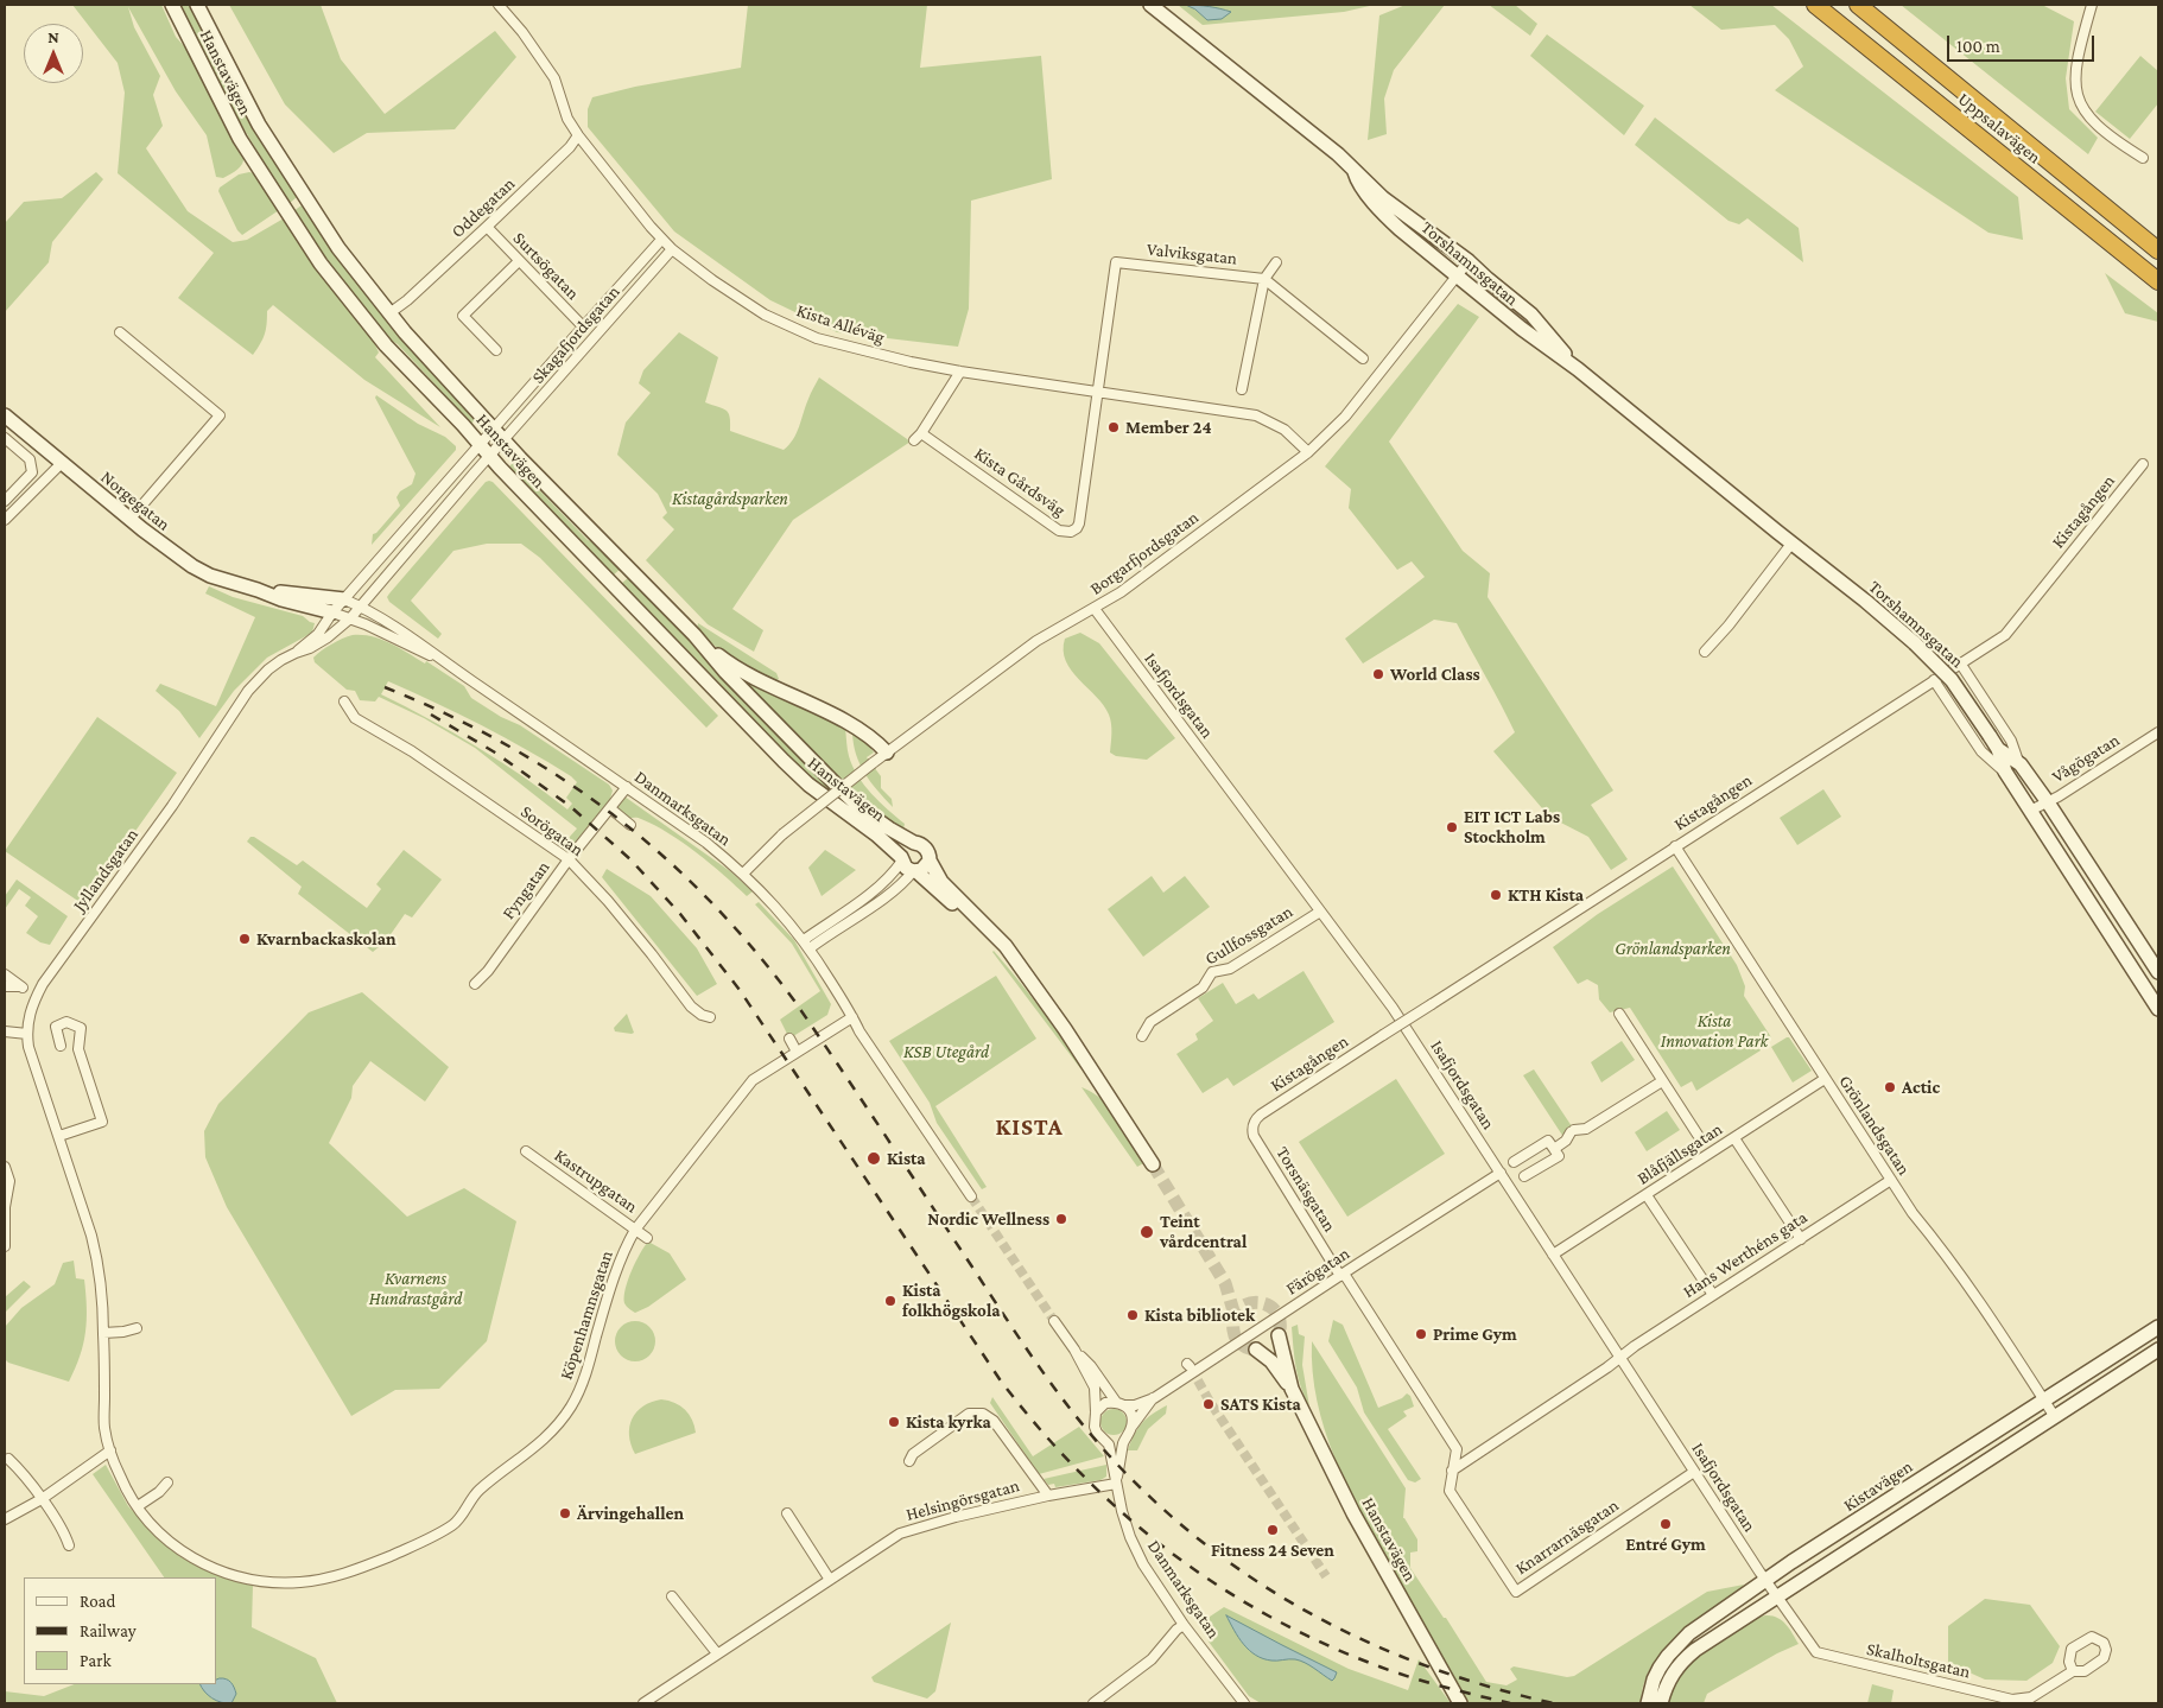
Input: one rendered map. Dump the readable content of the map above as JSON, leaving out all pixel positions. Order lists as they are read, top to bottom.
{
  "streets": {
    "highway": ["Uppsalavägen"],
    "street": [
      "Hanstavägen",
      "Oddegatan",
      "Valviksgatan",
      "Torshamnsgatan",
      "Surtsögatan",
      "Kista Alléväg",
      "Skagafjordsgatan",
      "Kista Gårdsväg",
      "Norgegatan",
      "Kistagången",
      "Borgarfjordsgatan",
      "Isafjordsgatan",
      "Vågögatan",
      "Danmarksgatan",
      "Sorögatan",
      "Jyllandsgatan",
      "Fyngatan",
      "Gullfossgatan",
      "Grönlandsgatan",
      "Blåfjällsgatan",
      "Kastrupgatan",
      "Torsnäsgatan",
      "Hans Werthéns gata",
      "Färögatan",
      "Köpenhamnsgatan",
      "Kistavägen",
      "Helsingörsgatan",
      "Knarrarnäsgatan",
      "Skalholtsgatan"
    ]
  },
  "crossings": [
    ["Hanstavägen", "Oddegatan"],
    ["Hanstavägen", "Skagafjordsgatan"],
    ["Oddegatan", "Surtsögatan"],
    ["Oddegatan", "Kista Alléväg"],
    ["Valviksgatan", "Kista Alléväg"],
    ["Valviksgatan", "Kista Gårdsväg"],
    ["Torshamnsgatan", "Kistagången"],
    ["Torshamnsgatan", "Borgarfjordsgatan"],
    ["Torshamnsgatan", "Vågögatan"],
    ["Surtsögatan", "Skagafjordsgatan"],
    ["Kista Alléväg", "Skagafjordsgatan"],
    ["Kista Alléväg", "Kista Gårdsväg"],
    ["Kista Alléväg", "Borgarfjordsgatan"],
    ["Norgegatan", "Danmarksgatan"],
    ["Norgegatan", "Jyllandsgatan"],
    ["Kistagången", "Grönlandsgatan"],
    ["Kistagången", "Torsnäsgatan"],
    ["Borgarfjordsgatan", "Isafjordsgatan"],
    ["Borgarfjordsgatan", "Danmarksgatan"],
    ["Isafjordsgatan", "Gullfossgatan"],
    ["Isafjordsgatan", "Blåfjällsgatan"],
    ["Isafjordsgatan", "Hans Werthéns gata"],
    ["Isafjordsgatan", "Färögatan"],
    ["Isafjordsgatan", "Kistavägen"],
    ["Isafjordsgatan", "Knarrarnäsgatan"],
    ["Isafjordsgatan", "Skalholtsgatan"],
    ["Danmarksgatan", "Jyllandsgatan"],
    ["Danmarksgatan", "Fyngatan"],
    ["Danmarksgatan", "Färögatan"],
    ["Danmarksgatan", "Köpenhamnsgatan"],
    ["Danmarksgatan", "Helsingörsgatan"],
    ["Sorögatan", "Fyngatan"],
    ["Jyllandsgatan", "Köpenhamnsgatan"],
    ["Grönlandsgatan", "Blåfjällsgatan"],
    ["Grönlandsgatan", "Hans Werthéns gata"],
    ["Grönlandsgatan", "Kistavägen"],
    ["Kastrupgatan", "Köpenhamnsgatan"],
    ["Torsnäsgatan", "Färögatan"],
    ["Torsnäsgatan", "Knarrarnäsgatan"],
    ["Färögatan", "Knarrarnäsgatan"],
    ["Kistavägen", "Skalholtsgatan"]
  ],
  "districts": ["KISTA"],
  "parks": [
    "Kistagårdsparken",
    "Grönlandsparken",
    "Kista Innovation Park",
    "KSB Utegård",
    "Kvarnens Hundrastgård"
  ],
  "places": [
    "Member 24",
    "World Class",
    "EIT ICT Labs Stockholm",
    "KTH Kista",
    "Kvarnbackaskolan",
    "Actic",
    "Kista",
    "Nordic Wellness",
    "Teint vårdcentral",
    "Kista folkhögskola",
    "Kista bibliotek",
    "Prime Gym",
    "SATS Kista",
    "Kista kyrka",
    "Ärvingehallen",
    "Entré Gym",
    "Fitness 24 Seven"
  ],
  "legend": ["Road", "Railway", "Park"],
  "scale_bar": "100 m",
  "north": "top"
}
